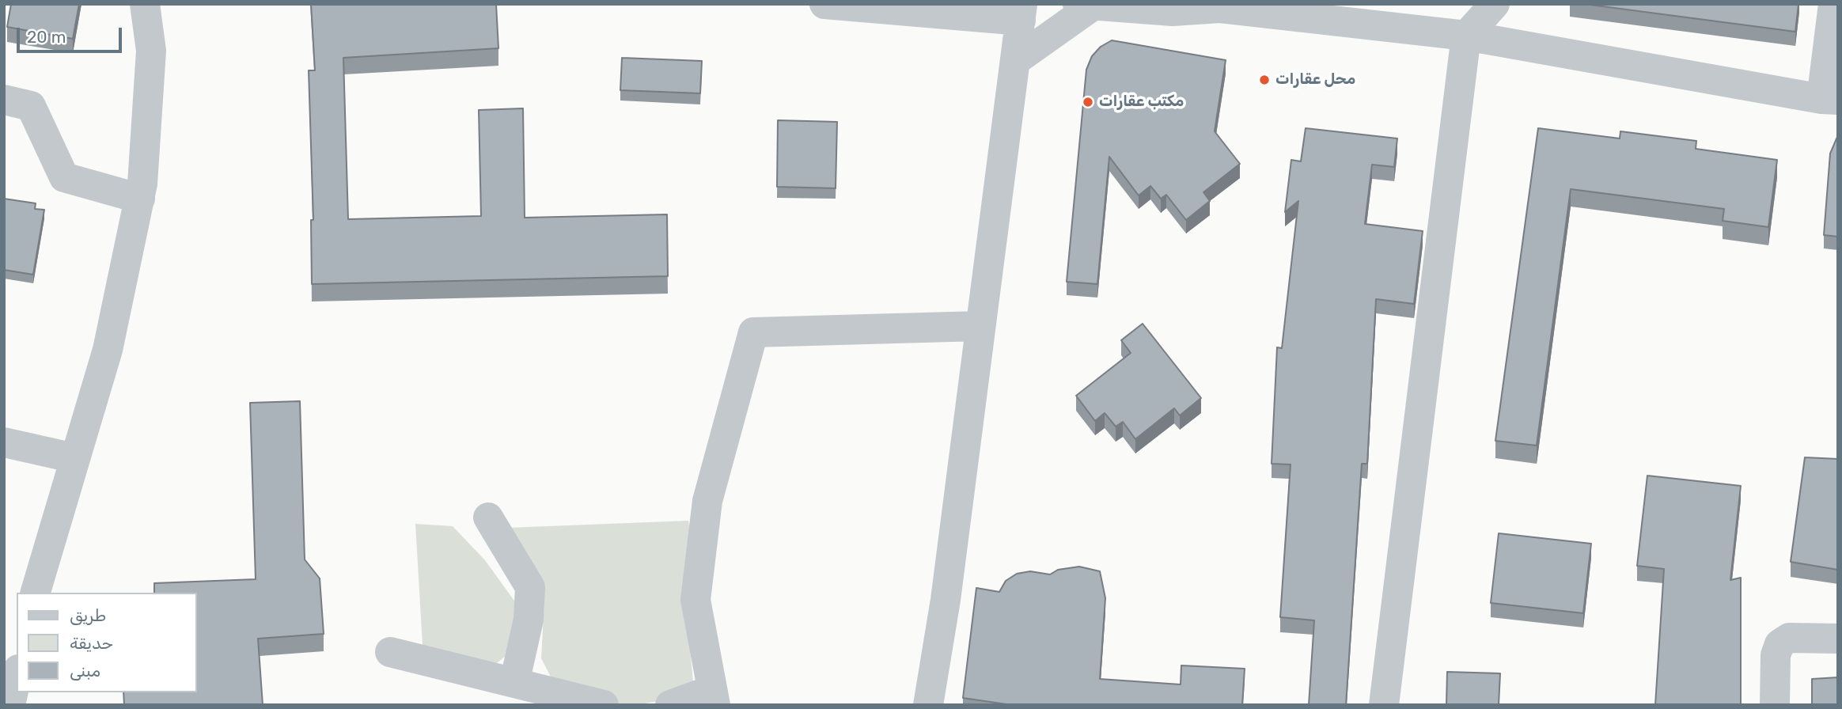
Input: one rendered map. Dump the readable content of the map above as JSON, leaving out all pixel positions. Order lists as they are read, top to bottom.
{
  "places": ["محل عقارات", "مكتب عقارات"],
  "legend": ["طريق", "حديقة", "مبنى"],
  "scale_bar": "20 m"
}
